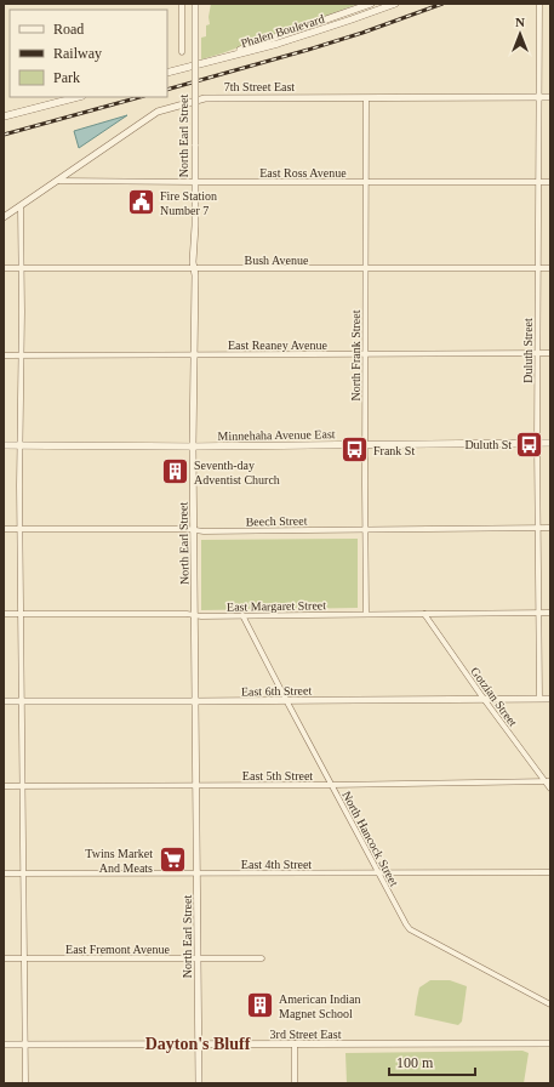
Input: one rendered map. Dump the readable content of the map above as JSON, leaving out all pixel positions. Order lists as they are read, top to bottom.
{
  "streets": {
    "main road": ["Phalen Boulevard", "Minnehaha Avenue East"],
    "street": [
      "7th Street East",
      "North Earl Street",
      "East Ross Avenue",
      "Bush Avenue",
      "East Reaney Avenue",
      "Duluth Street",
      "North Frank Street",
      "Beech Street",
      "East Margaret Street",
      "East 6th Street",
      "Gotzian Street",
      "East 5th Street",
      "North Hancock Street",
      "East 4th Street",
      "East Fremont Avenue",
      "3rd Street East"
    ]
  },
  "crossings": [
    ["7th Street East", "East Ross Avenue"],
    ["7th Street East", "Duluth Street"],
    ["7th Street East", "North Frank Street"],
    ["North Earl Street", "East Ross Avenue"],
    ["North Earl Street", "Bush Avenue"],
    ["North Earl Street", "East Reaney Avenue"],
    ["North Earl Street", "Minnehaha Avenue East"],
    ["North Earl Street", "Beech Street"],
    ["North Earl Street", "East Margaret Street"],
    ["North Earl Street", "East 6th Street"],
    ["North Earl Street", "East 5th Street"],
    ["North Earl Street", "East 4th Street"],
    ["North Earl Street", "East Fremont Avenue"],
    ["North Earl Street", "3rd Street East"],
    ["East Ross Avenue", "Duluth Street"],
    ["East Ross Avenue", "North Frank Street"],
    ["Bush Avenue", "Duluth Street"],
    ["Bush Avenue", "North Frank Street"],
    ["East Reaney Avenue", "Duluth Street"],
    ["East Reaney Avenue", "North Frank Street"],
    ["Duluth Street", "Minnehaha Avenue East"],
    ["Duluth Street", "Beech Street"],
    ["Duluth Street", "East Margaret Street"],
    ["Duluth Street", "East 6th Street"],
    ["North Frank Street", "Minnehaha Avenue East"],
    ["North Frank Street", "Beech Street"],
    ["North Frank Street", "East Margaret Street"],
    ["East Margaret Street", "Gotzian Street"],
    ["East Margaret Street", "North Hancock Street"],
    ["East 6th Street", "Gotzian Street"],
    ["East 6th Street", "North Hancock Street"],
    ["Gotzian Street", "East 5th Street"],
    ["East 5th Street", "North Hancock Street"],
    ["North Hancock Street", "East 4th Street"]
  ],
  "districts": ["Dayton's Bluff"],
  "places": {
    "public building": ["Fire Station Number 7"],
    "bus stop": ["Duluth St", "Frank St"],
    "building": ["Seventh-day Adventist Church", "American Indian Magnet School"],
    "supermarket": ["Twins Market And Meats"]
  },
  "legend": ["Road", "Railway", "Park"],
  "scale_bar": "100 m",
  "north": "top"
}
